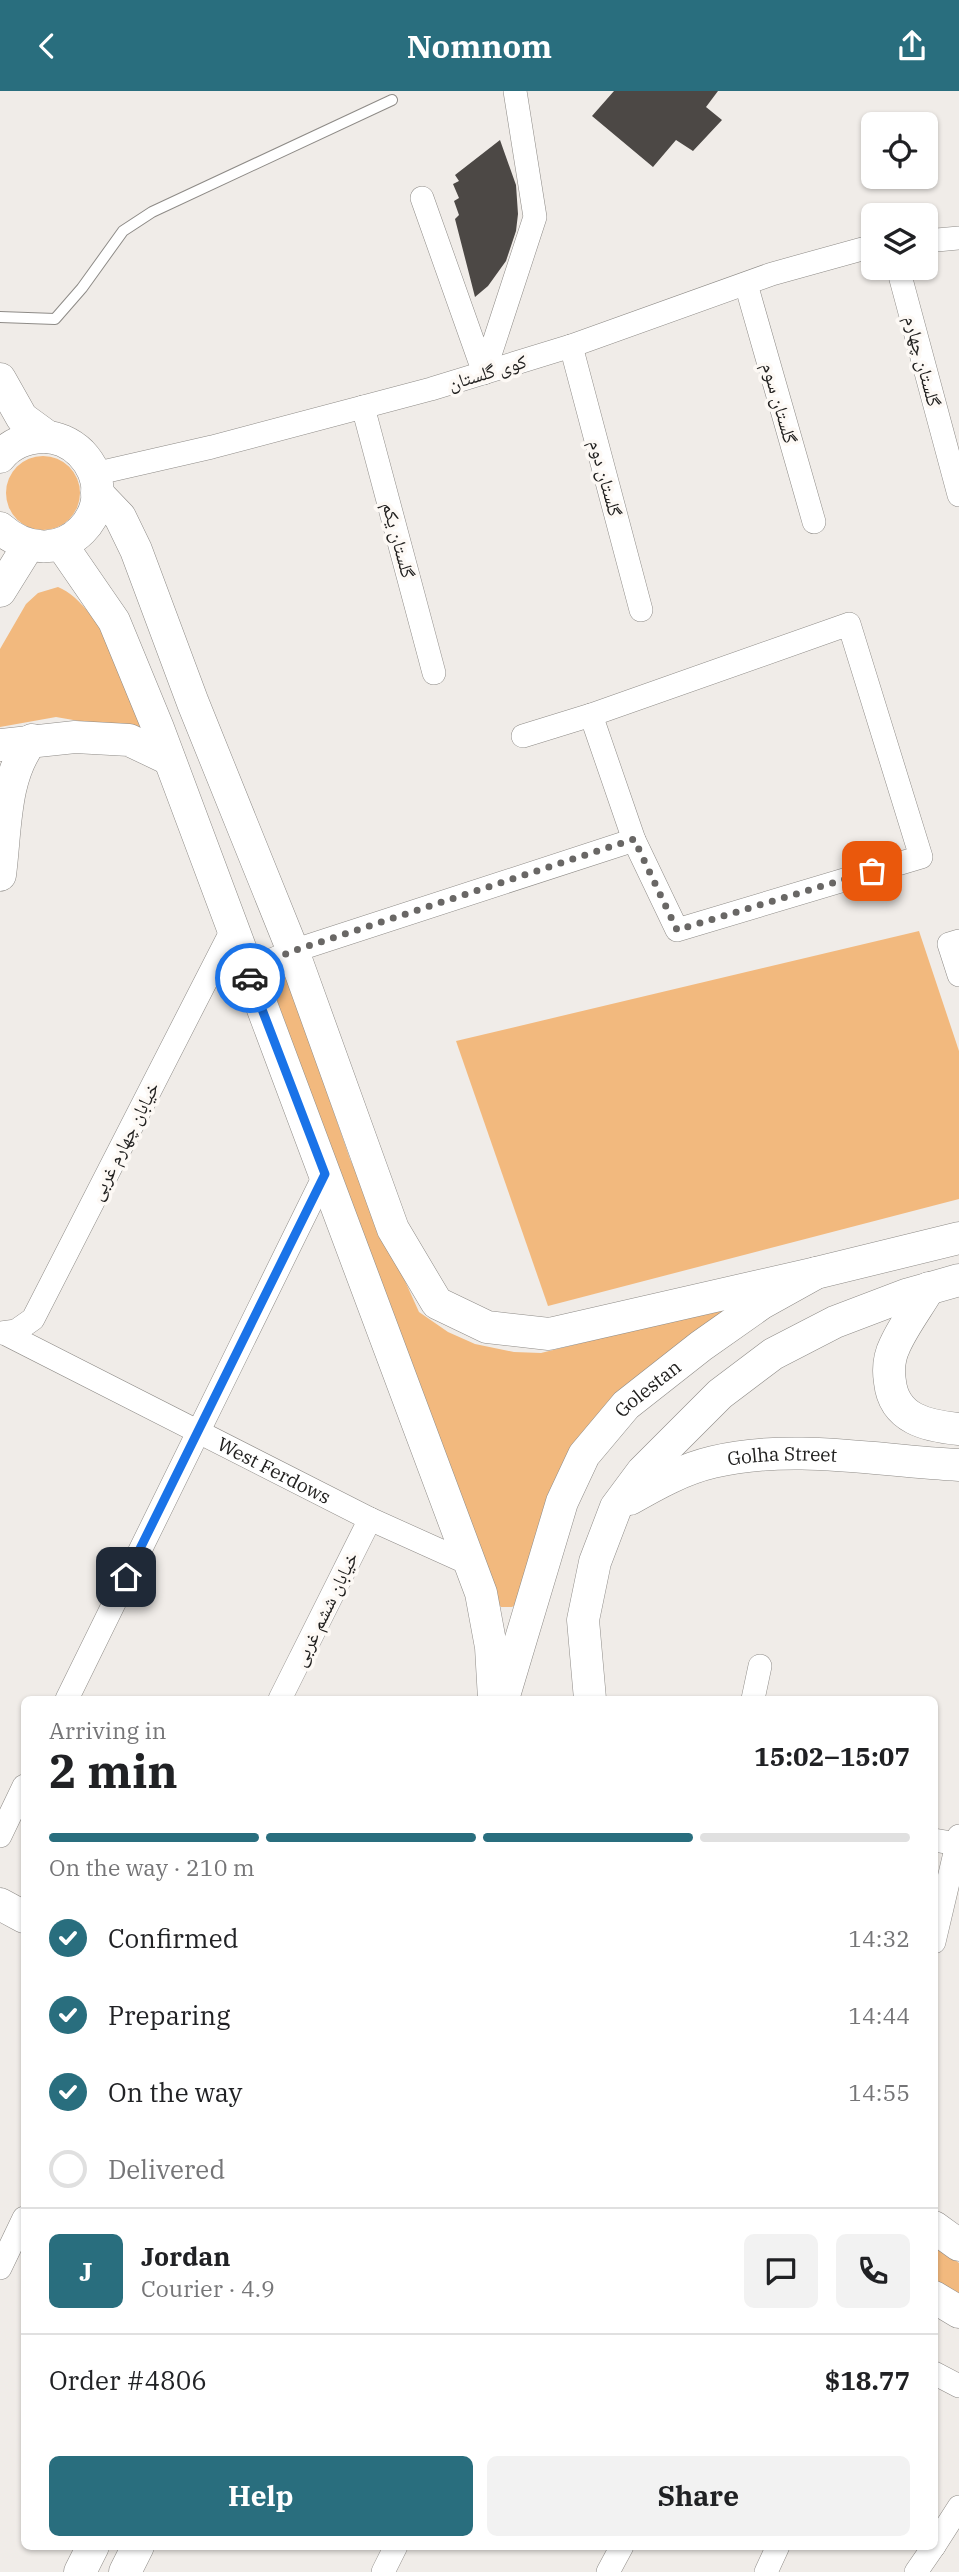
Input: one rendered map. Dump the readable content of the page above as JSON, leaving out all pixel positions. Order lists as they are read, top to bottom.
{
  "streets": {
    "main road": ["Golestan", "Golha Street"],
    "street": [
      "گلستان چهارم",
      "کوی گلستان",
      "گلستان سوم",
      "گلستان دوم",
      "گلستان یکم",
      "خیابان چهارم غربی",
      "West Ferdows",
      "خیابان ششم غربی"
    ]
  },
  "crossings": [
    ["کوی گلستان", "گلستان سوم"],
    ["کوی گلستان", "گلستان دوم"],
    ["کوی گلستان", "گلستان یکم"],
    ["خیابان چهارم غربی", "West Ferdows"],
    ["West Ferdows", "خیابان ششم غربی"]
  ],
  "page": {
    "header": "Nomnom",
    "heading": ["2 min", "Arriving in", "15:02–15:07"],
    "panel": [
      "Jordan",
      "Courier · 4.9",
      "Order #4806",
      "$18.77"
    ],
    "bar": "On the way · 210 m",
    "list": [
      ["Confirmed", "14:32"],
      ["Preparing", "14:44"],
      ["On the way", "14:55"],
      "Delivered"
    ],
    "round": "J",
    "buttons": ["Help", "Share"]
  }
}
